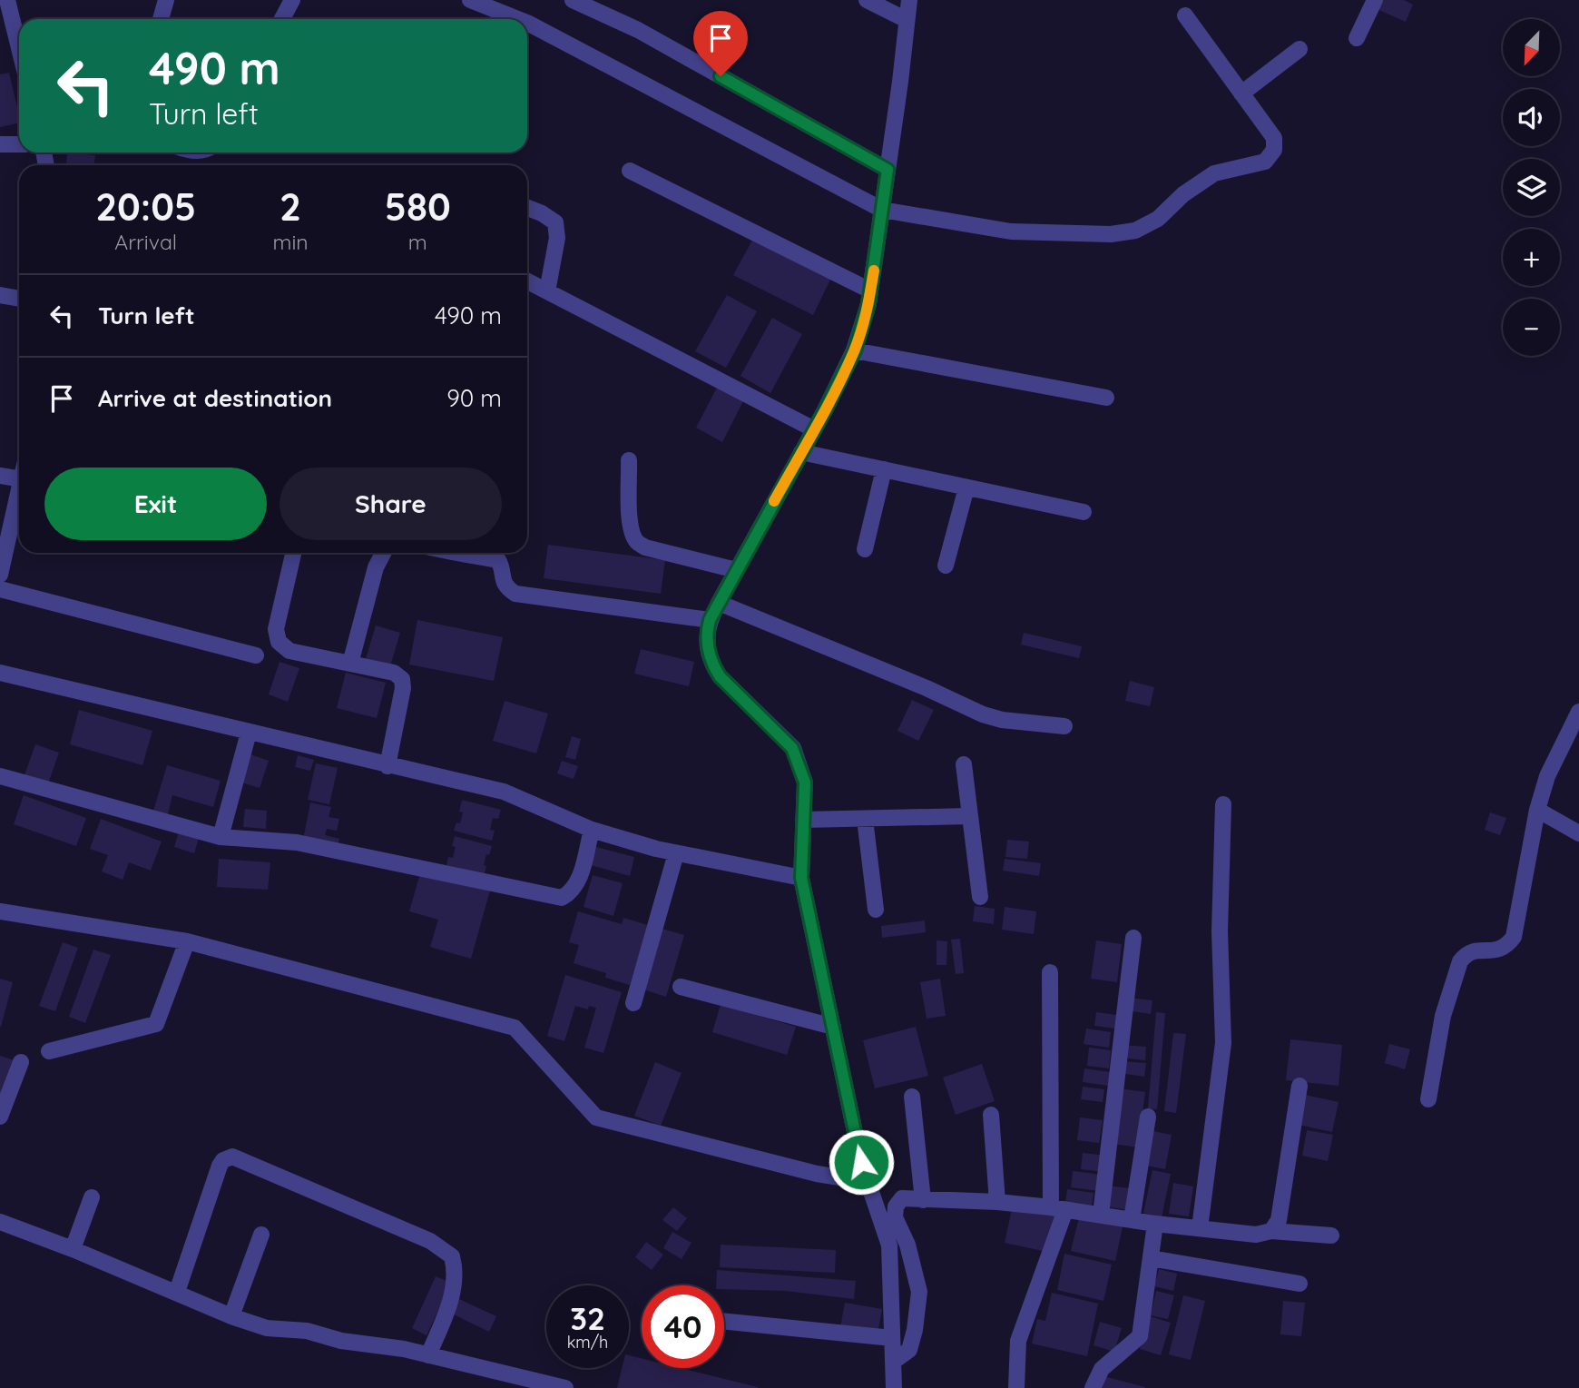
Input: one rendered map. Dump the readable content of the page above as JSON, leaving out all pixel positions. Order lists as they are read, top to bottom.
{
  "north": "bottom left",
  "page": {
    "map_buttons": ["+", "−"],
    "turn": ["490 m", "Turn left"],
    "eta": [
      "20:05",
      "Arrival",
      "2",
      "min",
      "580",
      "m"
    ],
    "list": [
      {
        "name": "Turn left",
        "value": "490 m"
      },
      {
        "name": "Arrive at destination",
        "value": "90 m"
      }
    ],
    "buttons": ["Exit", "Share"],
    "speed": "32 km/h",
    "limit": "40"
  }
}
